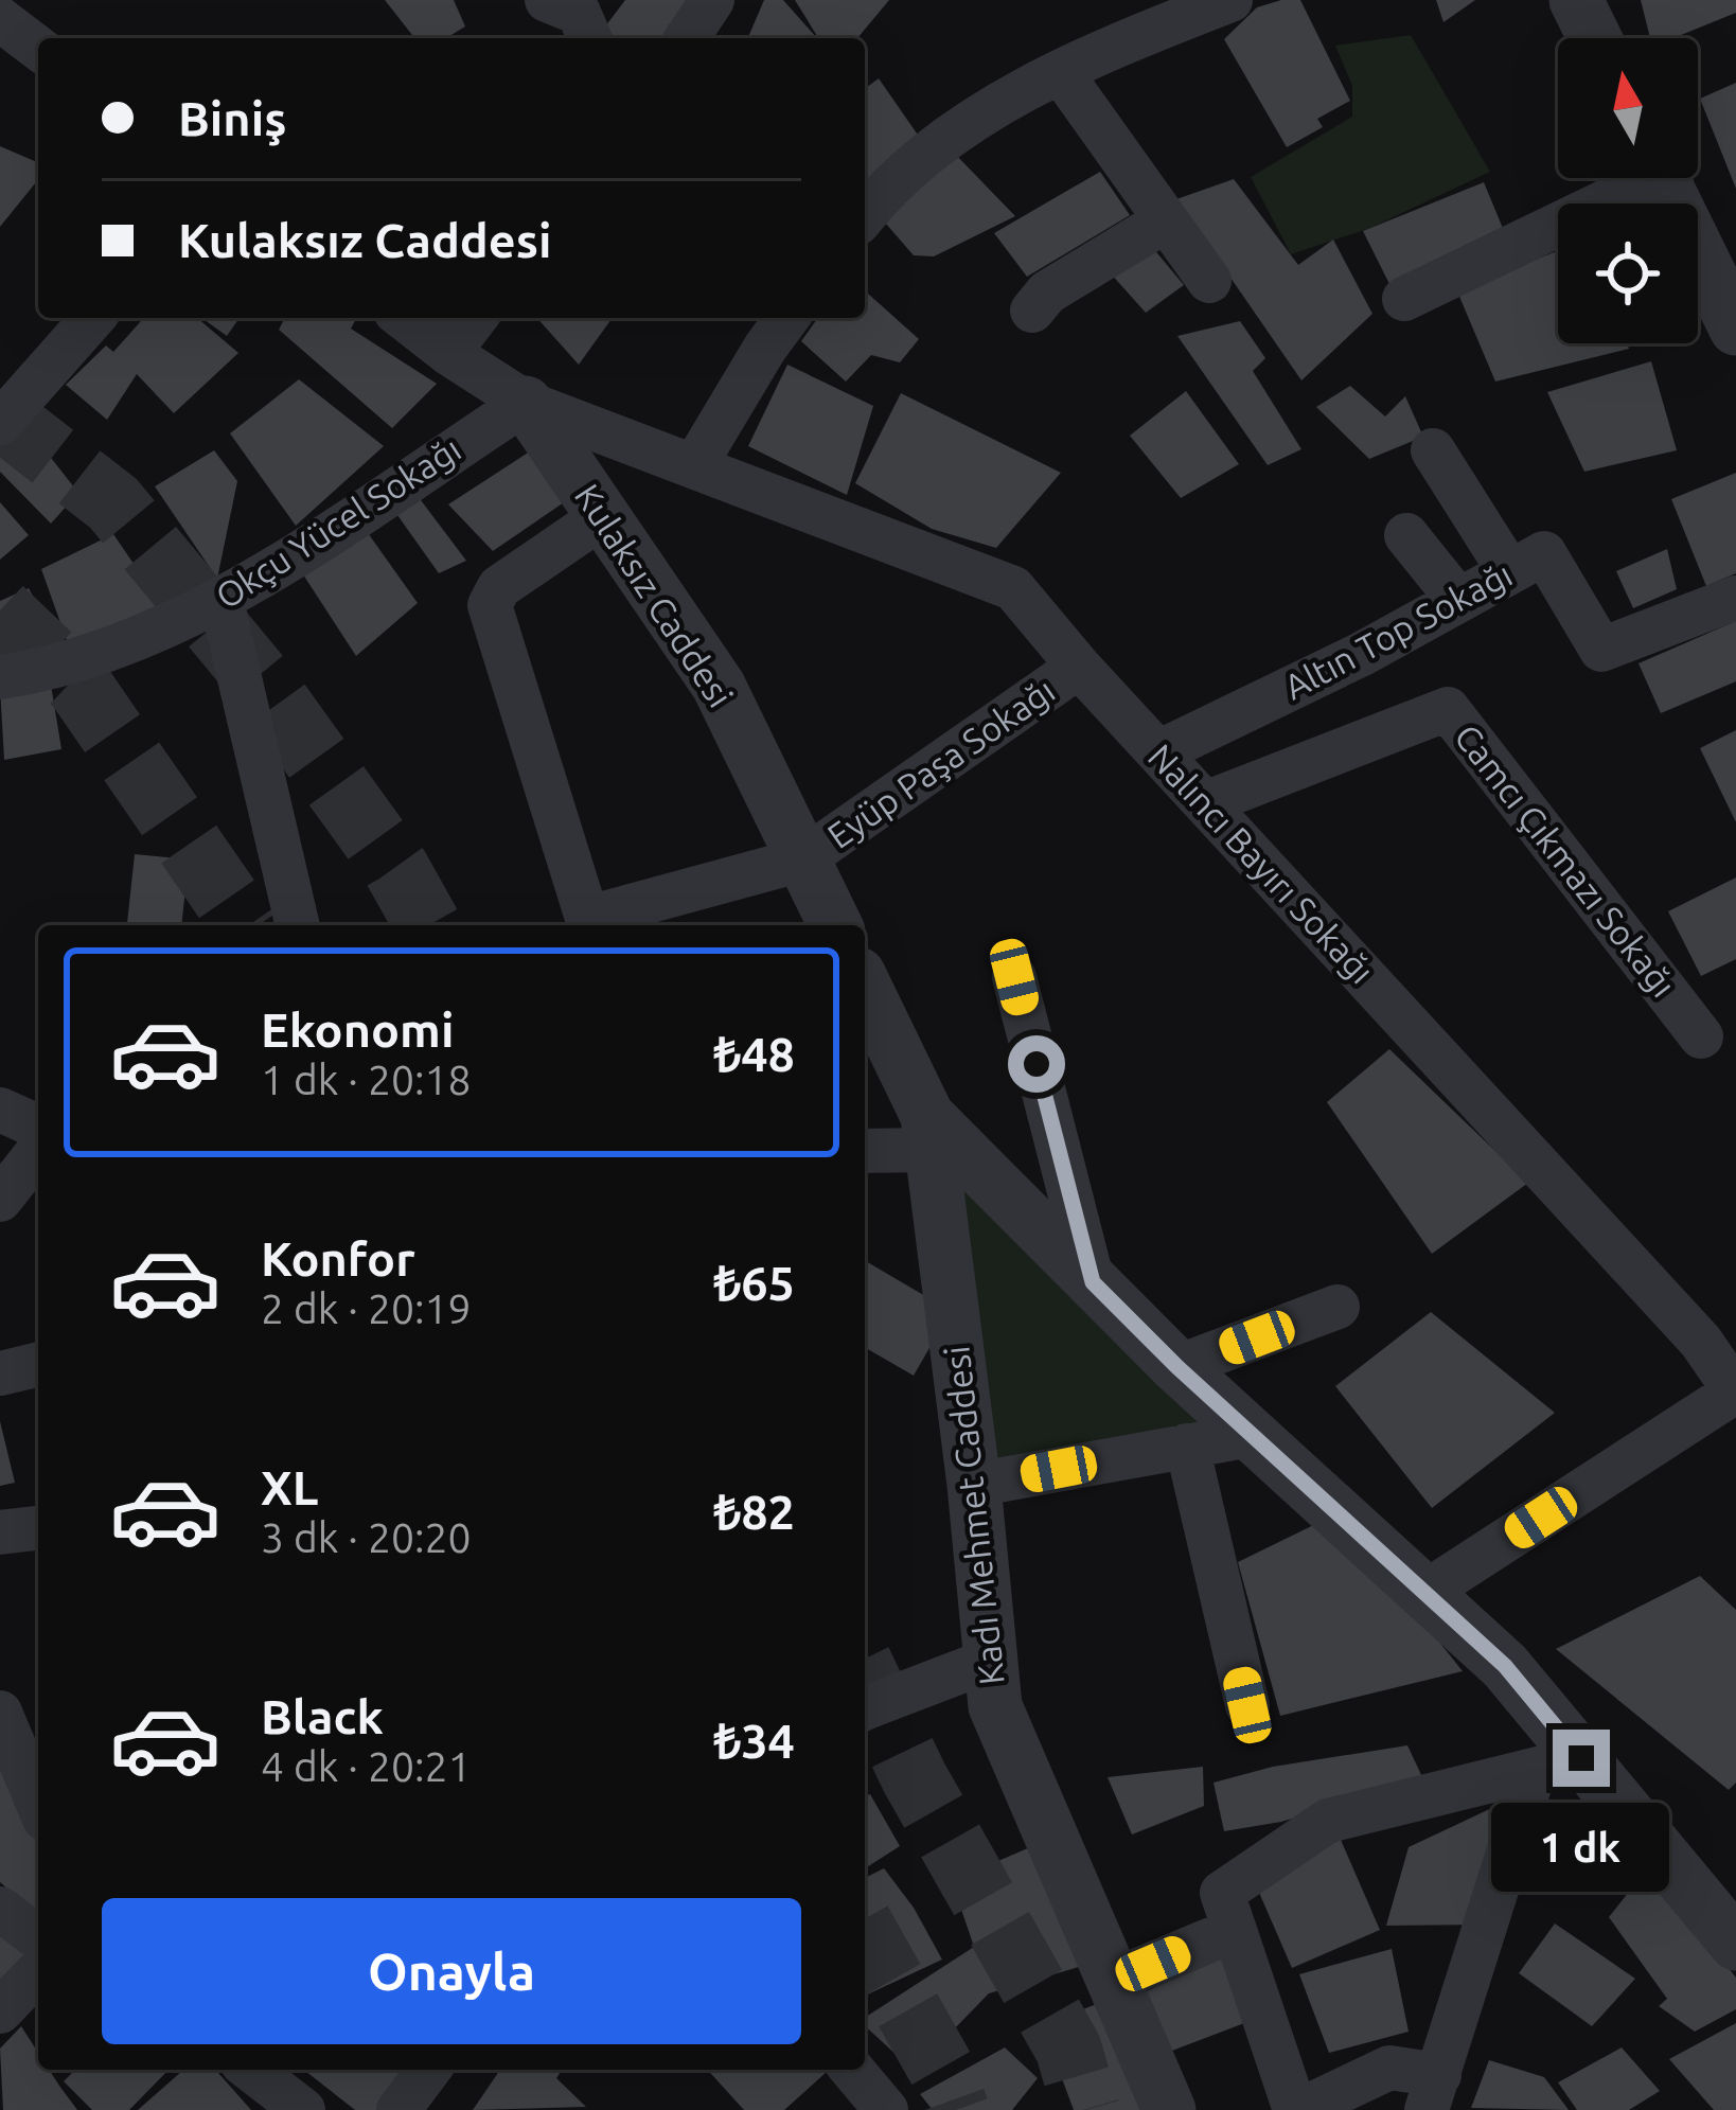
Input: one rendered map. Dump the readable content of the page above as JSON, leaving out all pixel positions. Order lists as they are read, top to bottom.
{
  "streets": {
    "street": [
      "Okçu Yücel Sokağı",
      "Kulaksız Caddesi",
      "Altın Top Sokağı",
      "Eyüp Paşa Sokağı",
      "Camcı Çıkmazı Sokağı",
      "Nalıncı Bayırı Sokağı",
      "Kadı Mehmet Caddesi"
    ]
  },
  "crossings": [
    ["Okçu Yücel Sokağı", "Kulaksız Caddesi"],
    ["Okçu Yücel Sokağı", "Nalıncı Bayırı Sokağı"],
    ["Kulaksız Caddesi", "Eyüp Paşa Sokağı"],
    ["Kulaksız Caddesi", "Nalıncı Bayırı Sokağı"],
    ["Altın Top Sokağı", "Nalıncı Bayırı Sokağı"],
    ["Eyüp Paşa Sokağı", "Nalıncı Bayırı Sokağı"],
    ["Camcı Çıkmazı Sokağı", "Nalıncı Bayırı Sokağı"]
  ],
  "north": "top",
  "page": {
    "banner": ["Biniş", "Kulaksız Caddesi"],
    "list": [
      {
        "name": "Ekonomi",
        "note": "1 dk · 20:18",
        "value": "₺48"
      },
      {
        "name": "Konfor",
        "note": "2 dk · 20:19",
        "value": "₺65"
      },
      {
        "name": "XL",
        "note": "3 dk · 20:20",
        "value": "₺82"
      },
      {
        "name": "Black",
        "note": "4 dk · 20:21",
        "value": "₺34"
      }
    ],
    "bubble": "1 dk",
    "buttons": "Onayla"
  }
}
